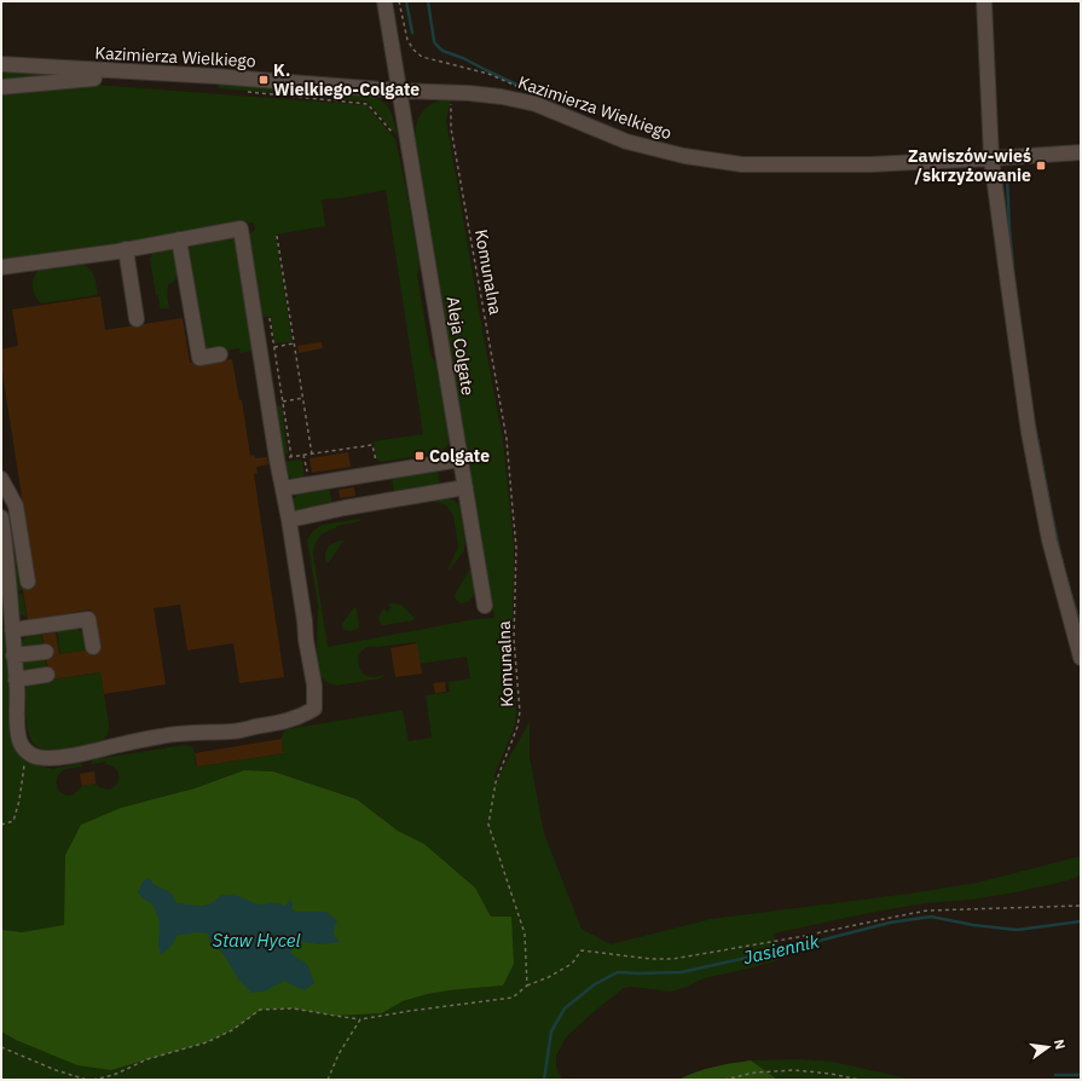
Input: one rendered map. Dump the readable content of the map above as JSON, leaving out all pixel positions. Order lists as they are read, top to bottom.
{
  "streets": {
    "street": ["Kazimierza Wielkiego", "Aleja Colgate"],
    "path": ["Komunalna"]
  },
  "crossings": [
    ["Kazimierza Wielkiego", "Komunalna"],
    ["Kazimierza Wielkiego", "Aleja Colgate"]
  ],
  "water": ["Staw Hycel", "Jasiennik"],
  "places": {
    "transit": ["K. Wielkiego-Colgate", "Zawiszów-wieś /skrzyżowanie", "Colgate"]
  },
  "north": "right"
}
